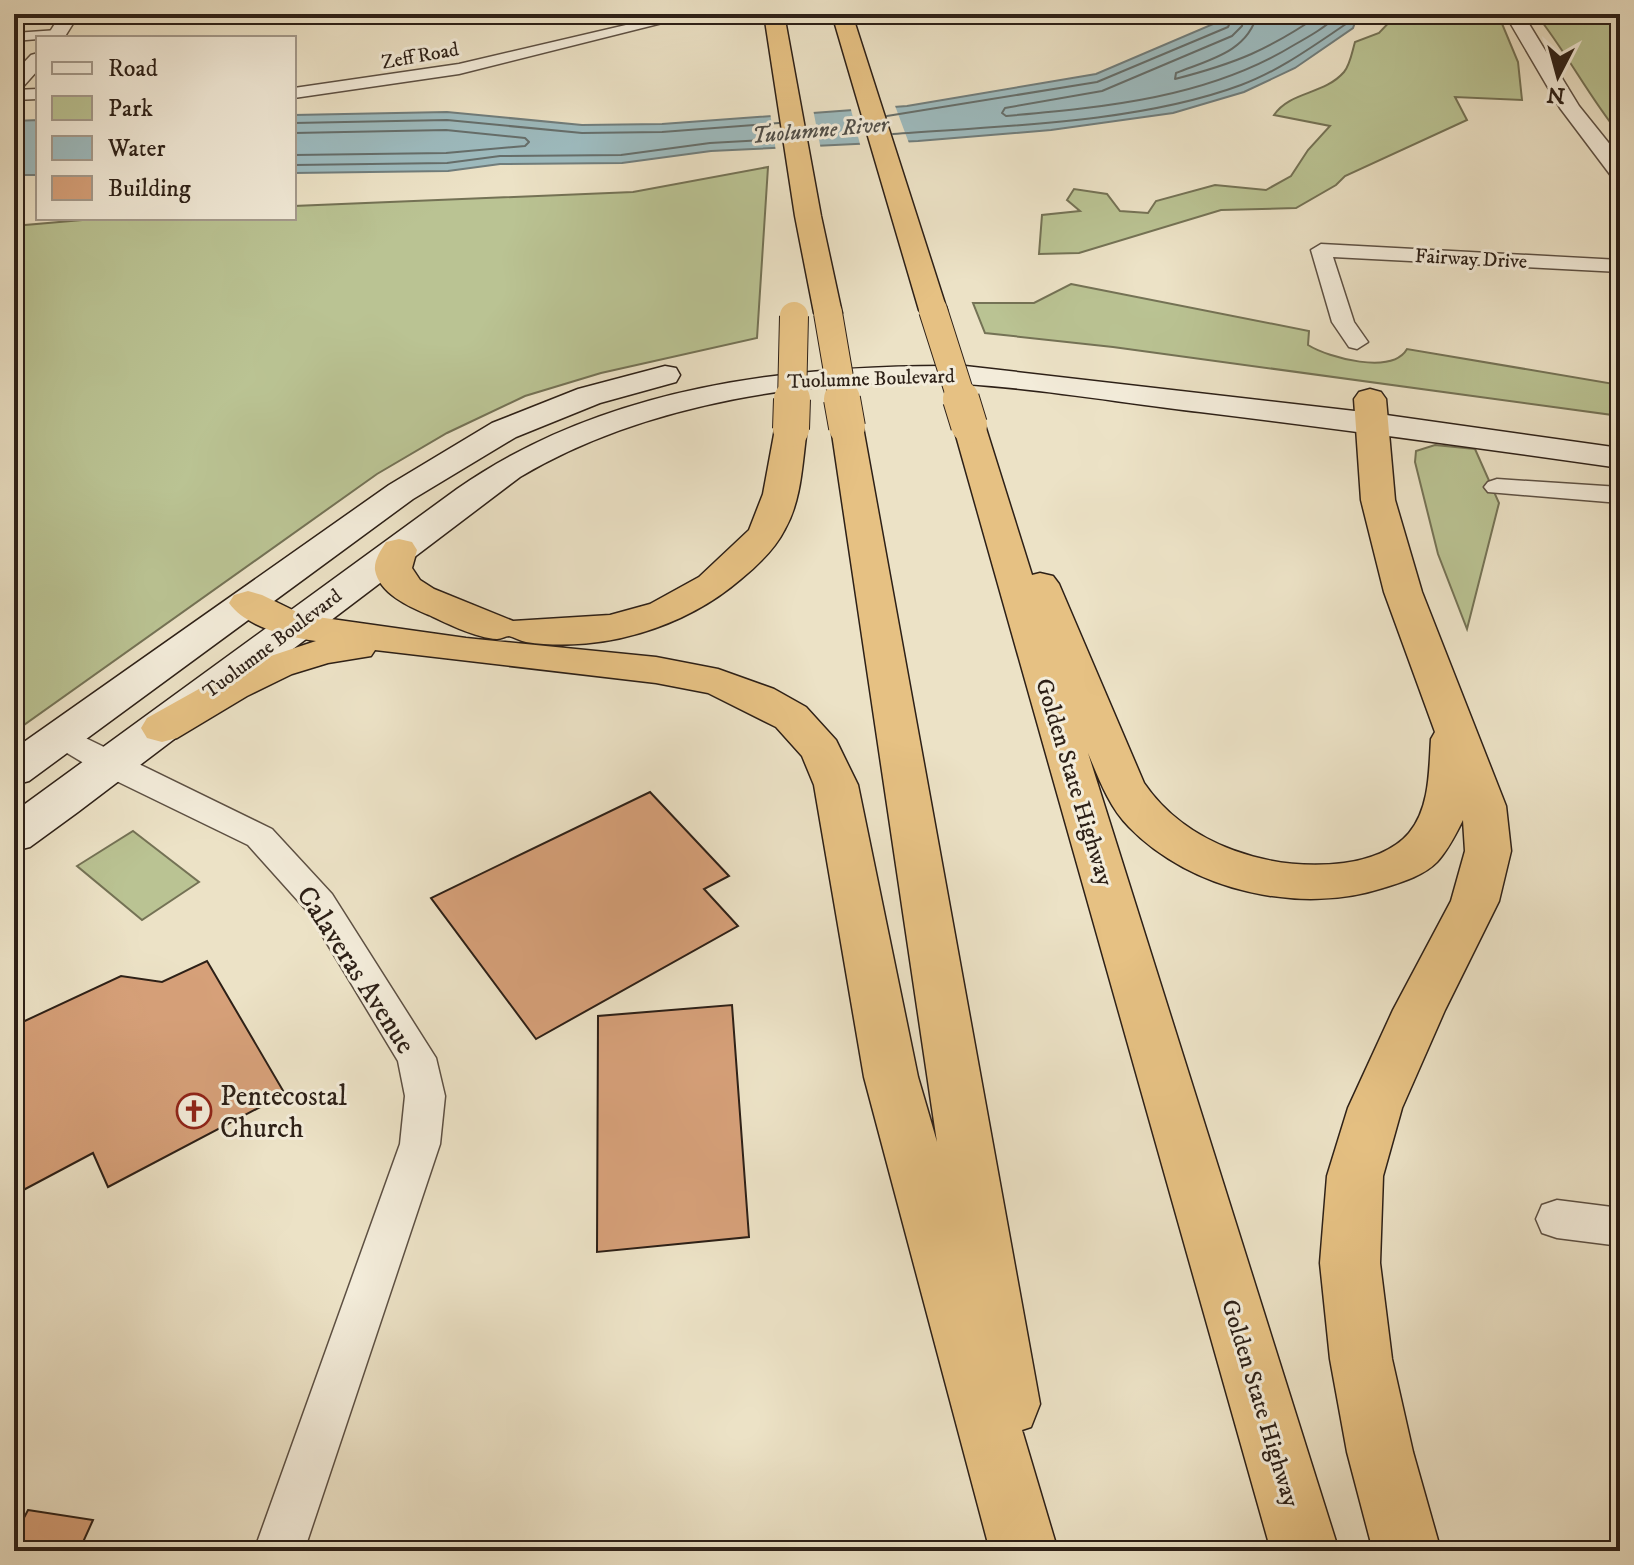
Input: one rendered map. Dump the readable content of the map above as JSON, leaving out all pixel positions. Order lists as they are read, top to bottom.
{
  "streets": {
    "highway": ["Golden State Highway"],
    "main road": ["Tuolumne Boulevard"],
    "street": ["Zeff Road", "Fairway Drive", "Calaveras Avenue"]
  },
  "crossings": [
    ["Tuolumne Boulevard", "Calaveras Avenue"]
  ],
  "water": ["Tuolumne River"],
  "places": {
    "church": ["Pentecostal Church"]
  },
  "legend": [
    "Road",
    "Park",
    "Water",
    "Building"
  ],
  "north": "bottom"
}
